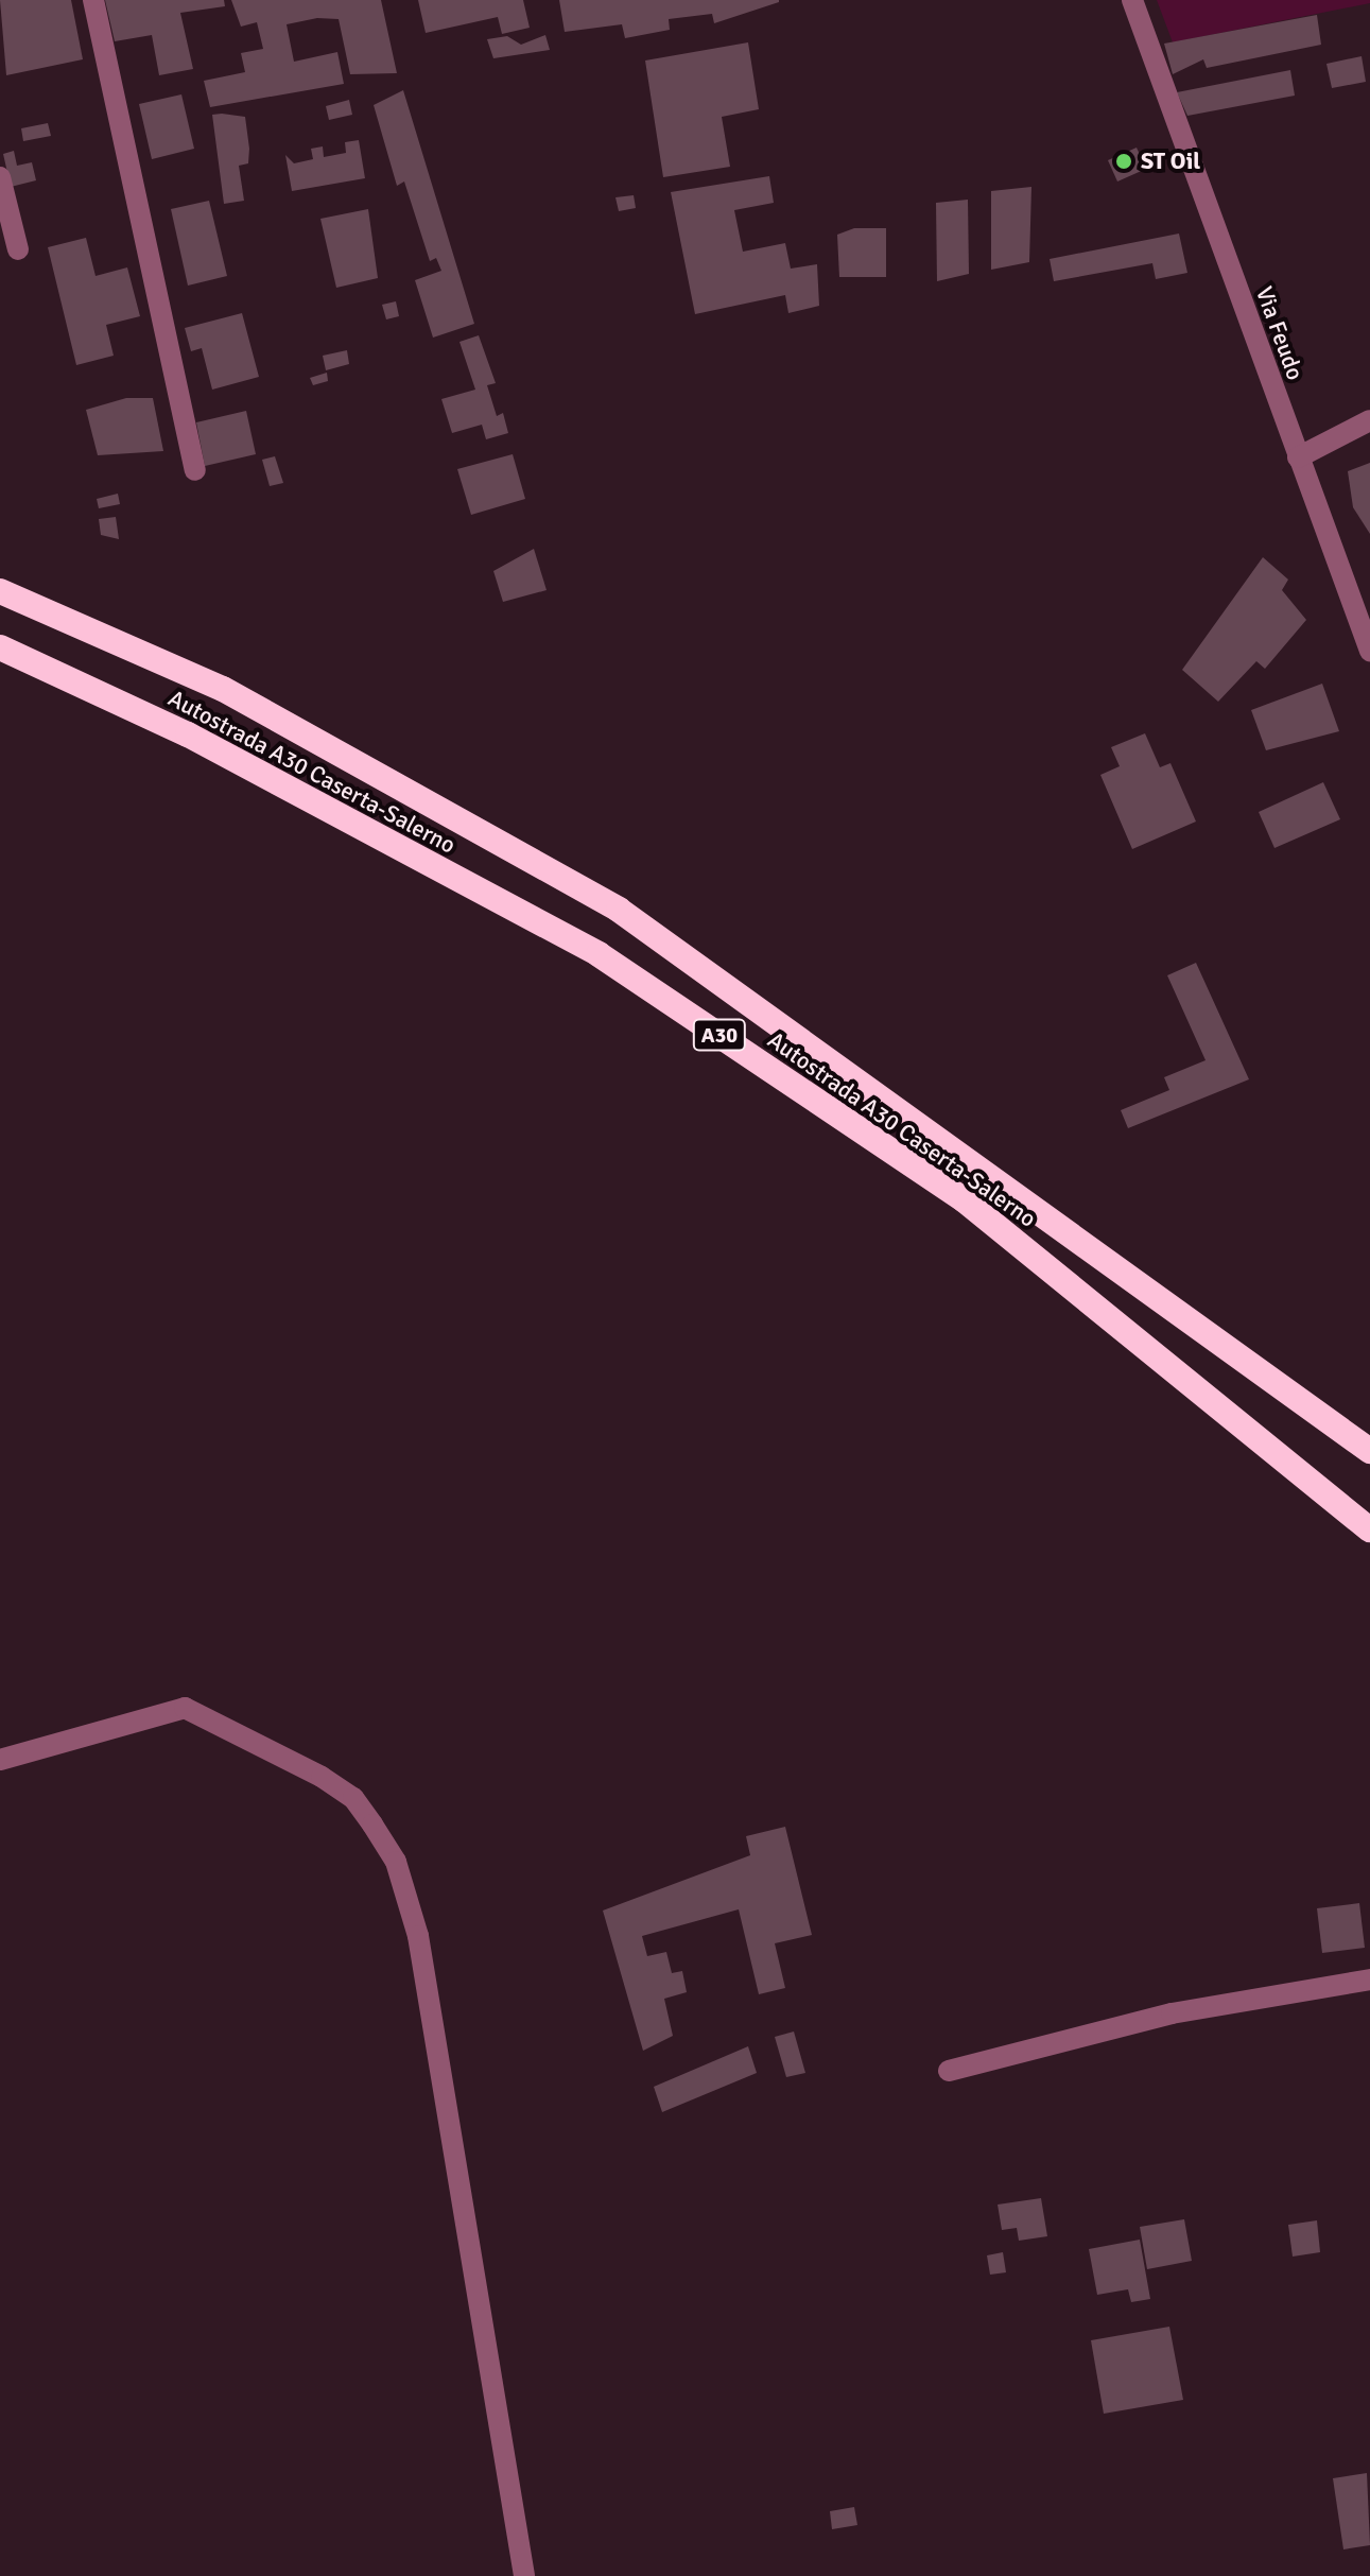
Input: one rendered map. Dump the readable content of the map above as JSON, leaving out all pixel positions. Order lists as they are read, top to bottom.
{
  "streets": {
    "highway": ["Autostrada A30 Caserta-Salerno", "A30"],
    "street": ["Via Feudo"]
  },
  "places": ["ST Oil"]
}
